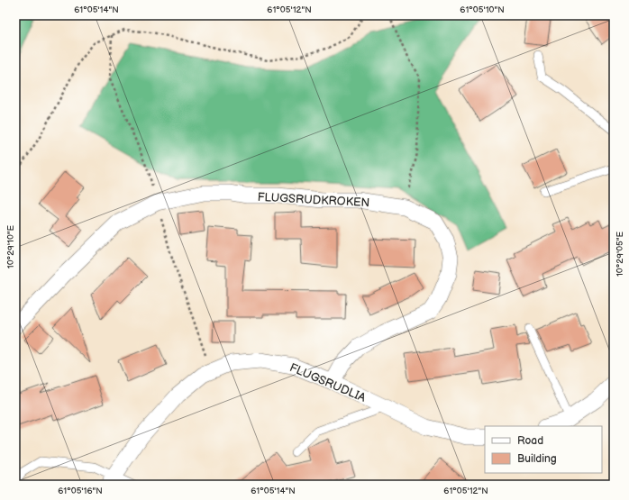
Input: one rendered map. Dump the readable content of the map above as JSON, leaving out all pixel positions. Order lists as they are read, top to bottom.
{
  "streets": {
    "street": ["FLUGSRUDKROKEN", "FLUGSRUDLIA"]
  },
  "crossings": [
    ["FLUGSRUDKROKEN", "FLUGSRUDLIA"]
  ],
  "legend": ["Road", "Building"],
  "coordinates": [
    "61°05'14\"N",
    "61°05'12\"N",
    "61°05'10\"N",
    "10°29'10\"E",
    "10°29'05\"E",
    "61°05'16\"N"
  ]
}
